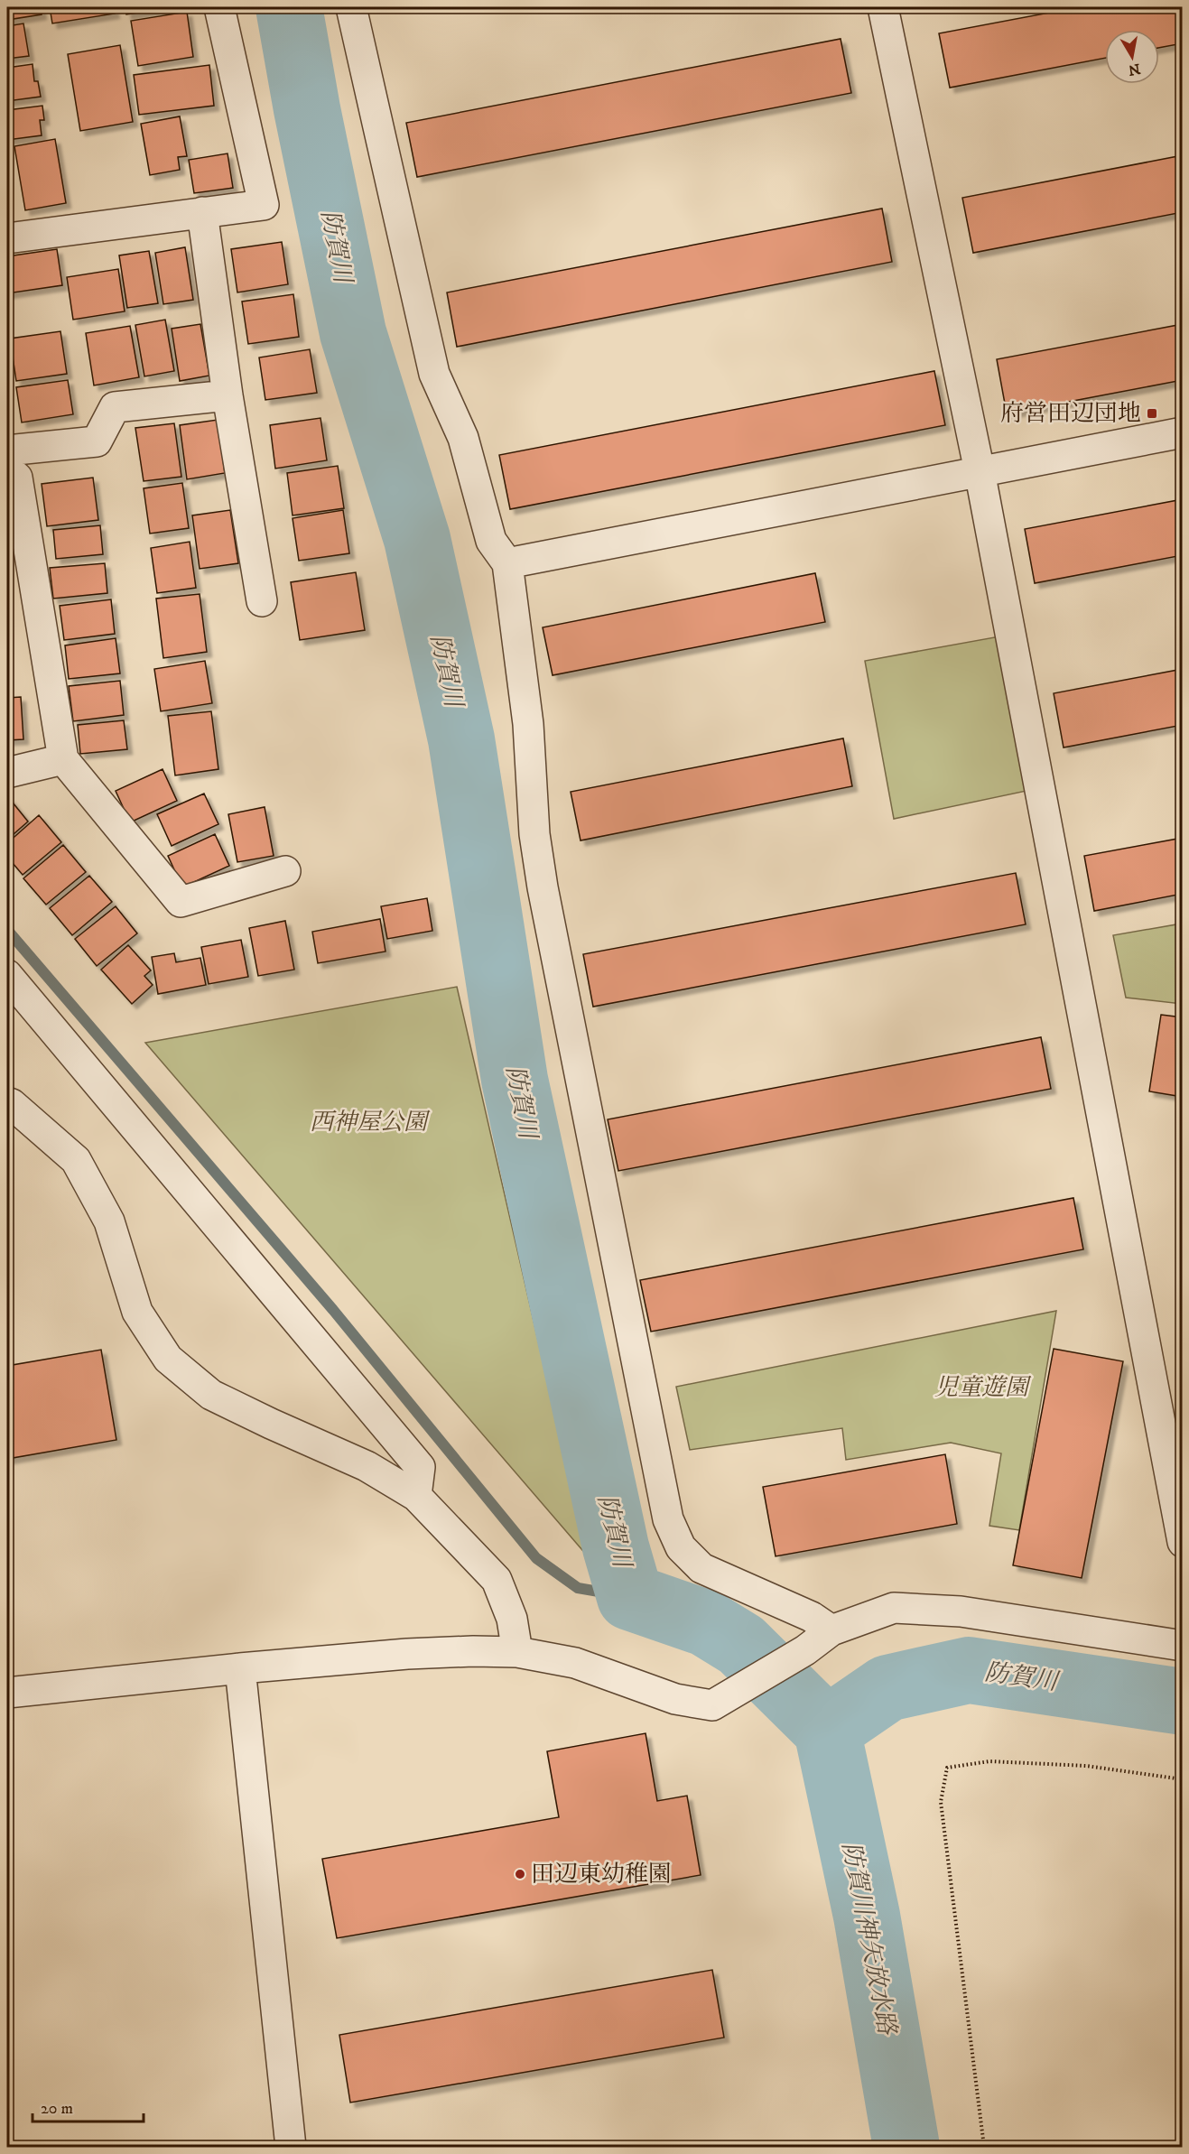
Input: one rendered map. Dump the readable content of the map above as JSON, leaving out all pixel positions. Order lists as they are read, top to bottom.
{
  "water": ["防賀川", "防賀川神矢放水路"],
  "parks": ["西神屋公園", "児童遊園"],
  "places": {
    "transit": ["府営田辺団地"],
    "other": ["田辺東幼稚園"]
  },
  "scale_bar": "20 m",
  "north": "bottom"
}
